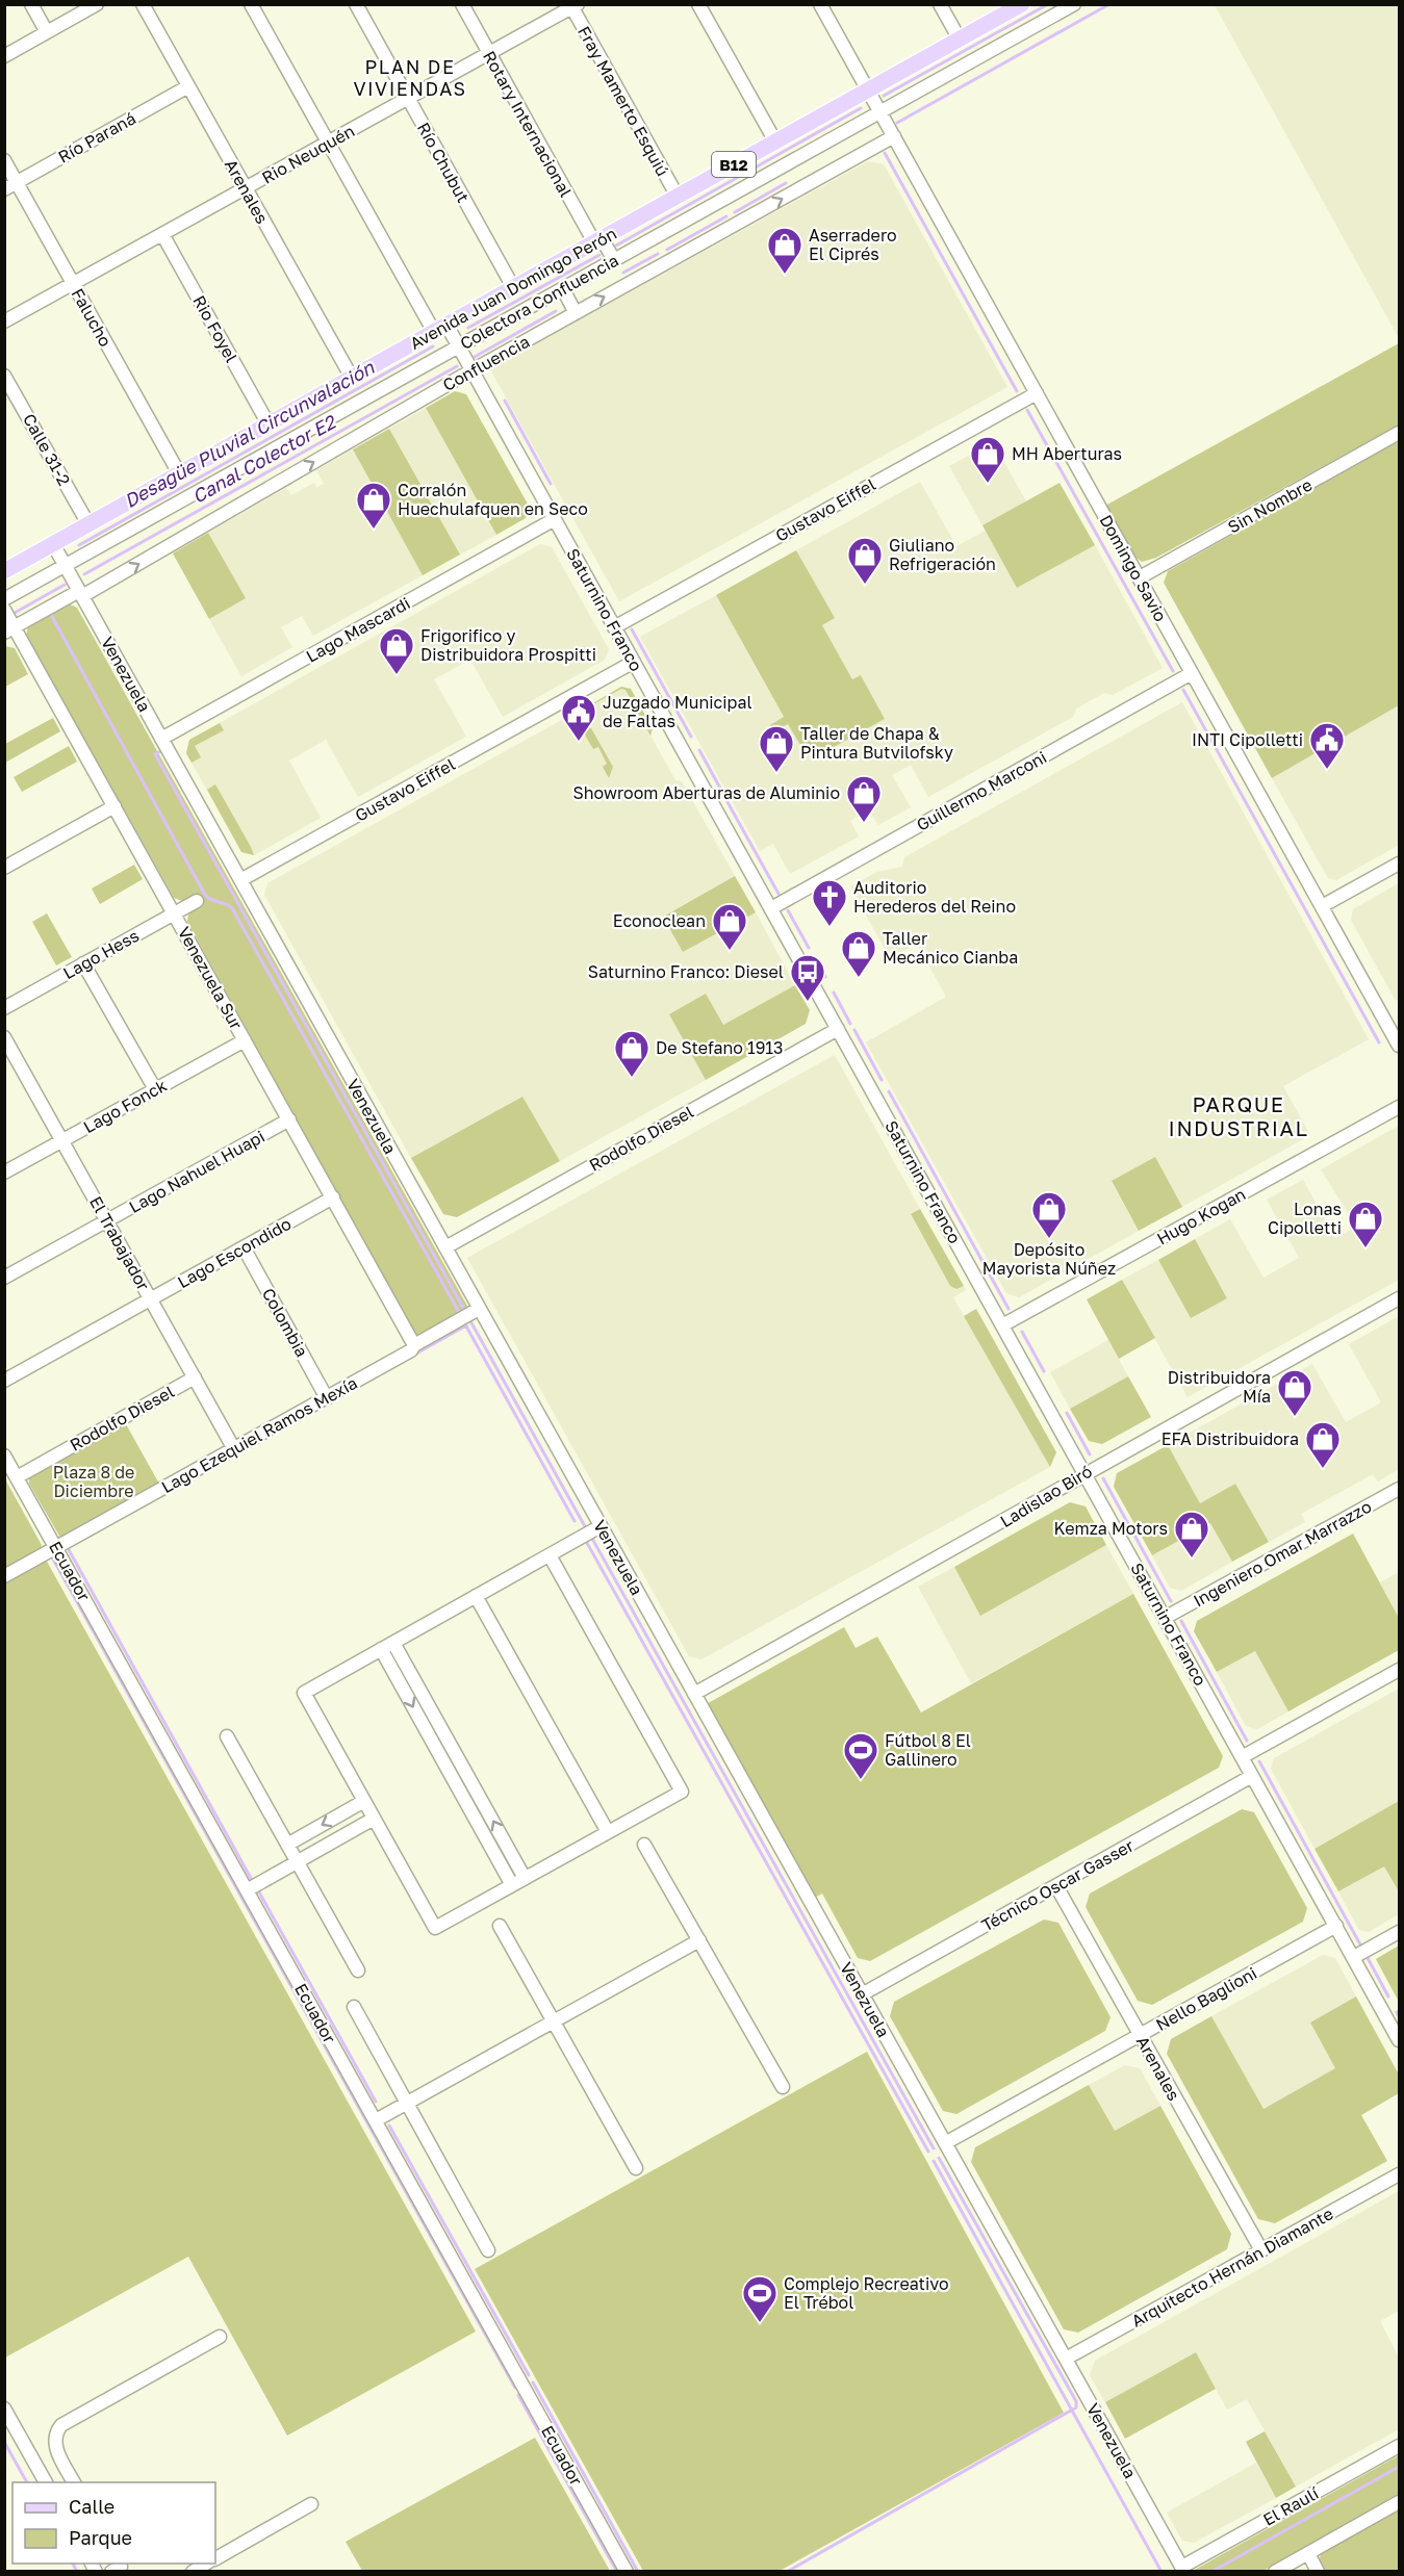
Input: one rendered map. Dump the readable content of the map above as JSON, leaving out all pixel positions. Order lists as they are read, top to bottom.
{
  "streets": {
    "main road": ["B12", "Avenida Juan Domingo Perón"],
    "street": [
      "Fray Mamerto Esquiú",
      "Rotary Internacional",
      "Río Paraná",
      "Rio Neuquén",
      "Río Chubut",
      "Arenales",
      "Colectora Confluencia",
      "Falucho",
      "Rio Foyel",
      "Confluencia",
      "Calle 31-2",
      "Sin Nombre",
      "Gustavo Eiffel",
      "Domingo Savio",
      "Saturnino Franco",
      "Lago Mascardi",
      "Venezuela",
      "Guillermo Marconi",
      "Lago Hess",
      "Venezuela Sur",
      "Lago Fonck",
      "Rodolfo Diesel",
      "Lago Nahuel Huapi",
      "Hugo Kogan",
      "El Trabajador",
      "Lago Escondido",
      "Colombia",
      "Lago Ezequiel Ramos Mexía",
      "Ladislao Biró",
      "Ingeniero Omar Marrazzo",
      "Ecuador",
      "Técnico Oscar Gasser",
      "Nello Baglioni",
      "Arquitecto Hernán Diamante",
      "El Raulí"
    ]
  },
  "crossings": [
    ["Fray Mamerto Esquiú", "Rio Neuquén"],
    ["Fray Mamerto Esquiú", "Avenida Juan Domingo Perón"],
    ["Rotary Internacional", "Rio Neuquén"],
    ["Rotary Internacional", "Avenida Juan Domingo Perón"],
    ["Rotary Internacional", "Colectora Confluencia"],
    ["Río Paraná", "Arenales"],
    ["Río Paraná", "Falucho"],
    ["Rio Neuquén", "Río Chubut"],
    ["Rio Neuquén", "Arenales"],
    ["Rio Neuquén", "Falucho"],
    ["Rio Neuquén", "Rio Foyel"],
    ["Rio Neuquén", "Saturnino Franco"],
    ["Río Chubut", "Avenida Juan Domingo Perón"],
    ["Arenales", "Avenida Juan Domingo Perón"],
    ["Arenales", "Técnico Oscar Gasser"],
    ["Arenales", "Nello Baglioni"],
    ["Arenales", "Arquitecto Hernán Diamante"],
    ["Avenida Juan Domingo Perón", "Falucho"],
    ["Avenida Juan Domingo Perón", "Rio Foyel"],
    ["Avenida Juan Domingo Perón", "Calle 31-2"],
    ["Avenida Juan Domingo Perón", "Domingo Savio"],
    ["Avenida Juan Domingo Perón", "Saturnino Franco"],
    ["Avenida Juan Domingo Perón", "Venezuela"],
    ["Colectora Confluencia", "Domingo Savio"],
    ["Colectora Confluencia", "Saturnino Franco"],
    ["Colectora Confluencia", "Venezuela"],
    ["Confluencia", "Domingo Savio"],
    ["Confluencia", "Saturnino Franco"],
    ["Confluencia", "Venezuela"],
    ["Confluencia", "Venezuela Sur"],
    ["Sin Nombre", "Domingo Savio"],
    ["Gustavo Eiffel", "Domingo Savio"],
    ["Gustavo Eiffel", "Saturnino Franco"],
    ["Gustavo Eiffel", "Venezuela"],
    ["Domingo Savio", "Guillermo Marconi"],
    ["Saturnino Franco", "Lago Mascardi"],
    ["Saturnino Franco", "Guillermo Marconi"],
    ["Saturnino Franco", "Rodolfo Diesel"],
    ["Saturnino Franco", "Hugo Kogan"],
    ["Saturnino Franco", "Ladislao Biró"],
    ["Saturnino Franco", "Ingeniero Omar Marrazzo"],
    ["Saturnino Franco", "Técnico Oscar Gasser"],
    ["Saturnino Franco", "Nello Baglioni"],
    ["Lago Mascardi", "Venezuela"],
    ["Venezuela", "Rodolfo Diesel"],
    ["Venezuela", "Lago Ezequiel Ramos Mexía"],
    ["Venezuela", "Ladislao Biró"],
    ["Venezuela", "Técnico Oscar Gasser"],
    ["Venezuela", "Nello Baglioni"],
    ["Venezuela", "Arquitecto Hernán Diamante"],
    ["Venezuela", "El Raulí"],
    ["Lago Hess", "Venezuela Sur"],
    ["Venezuela Sur", "Lago Fonck"],
    ["Venezuela Sur", "Lago Nahuel Huapi"],
    ["Venezuela Sur", "Lago Escondido"],
    ["Venezuela Sur", "Lago Ezequiel Ramos Mexía"],
    ["Lago Fonck", "El Trabajador"],
    ["Rodolfo Diesel", "El Trabajador"],
    ["Rodolfo Diesel", "Ecuador"],
    ["Lago Nahuel Huapi", "El Trabajador"],
    ["El Trabajador", "Lago Escondido"],
    ["El Trabajador", "Lago Ezequiel Ramos Mexía"],
    ["Lago Escondido", "Colombia"],
    ["Colombia", "Lago Ezequiel Ramos Mexía"],
    ["Lago Ezequiel Ramos Mexía", "Ecuador"]
  ],
  "one_way": ["Confluencia"],
  "districts": ["PLAN DE VIVIENDAS", "PARQUE INDUSTRIAL"],
  "water": ["Desagüe Pluvial Circunvalación", "Canal Colector E2"],
  "parks": ["Plaza 8 de Diciembre"],
  "places": {
    "shop": [
      "Aserradero El Ciprés",
      "MH Aberturas",
      "Corralón Huechulafquen en Seco",
      "Giuliano Refrigeración",
      "Frigorifico y Distribuidora Prospitti",
      "Taller de Chapa & Pintura Butvilofsky",
      "Showroom Aberturas de Aluminio",
      "Econoclean",
      "Taller Mecánico Cianba",
      "De Stefano 1913",
      "Depósito Mayorista Núñez",
      "Lonas Cipolletti",
      "Distribuidora Mía",
      "EFA Distribuidora",
      "Kemza Motors"
    ],
    "public building": ["Juzgado Municipal de Faltas", "INTI Cipolletti"],
    "church": ["Auditorio Herederos del Reino"],
    "bus stop": ["Saturnino Franco: Diesel"],
    "sports": ["Fútbol 8 El Gallinero", "Complejo Recreativo El Trébol"]
  },
  "legend": ["Calle", "Parque"]
}
